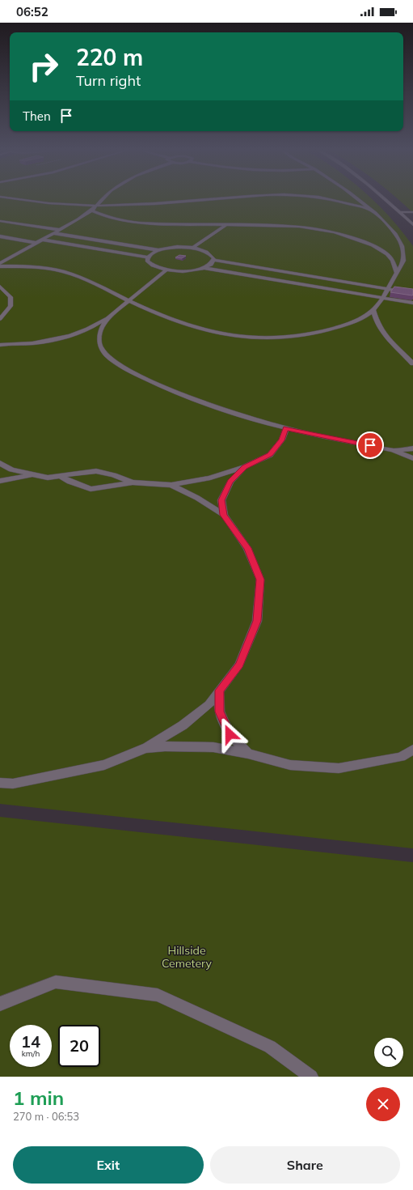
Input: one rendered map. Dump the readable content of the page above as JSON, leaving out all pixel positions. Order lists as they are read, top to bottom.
{
  "parks": ["Hillside Cemetery"],
  "page": {
    "status": "06:52",
    "turn": ["220 m", "Turn right"],
    "then": "Then",
    "speed": "14 km/h",
    "limit": "20",
    "heading": ["1 min", "270 m · 06:53"],
    "buttons": ["Exit", "Share"]
  }
}
